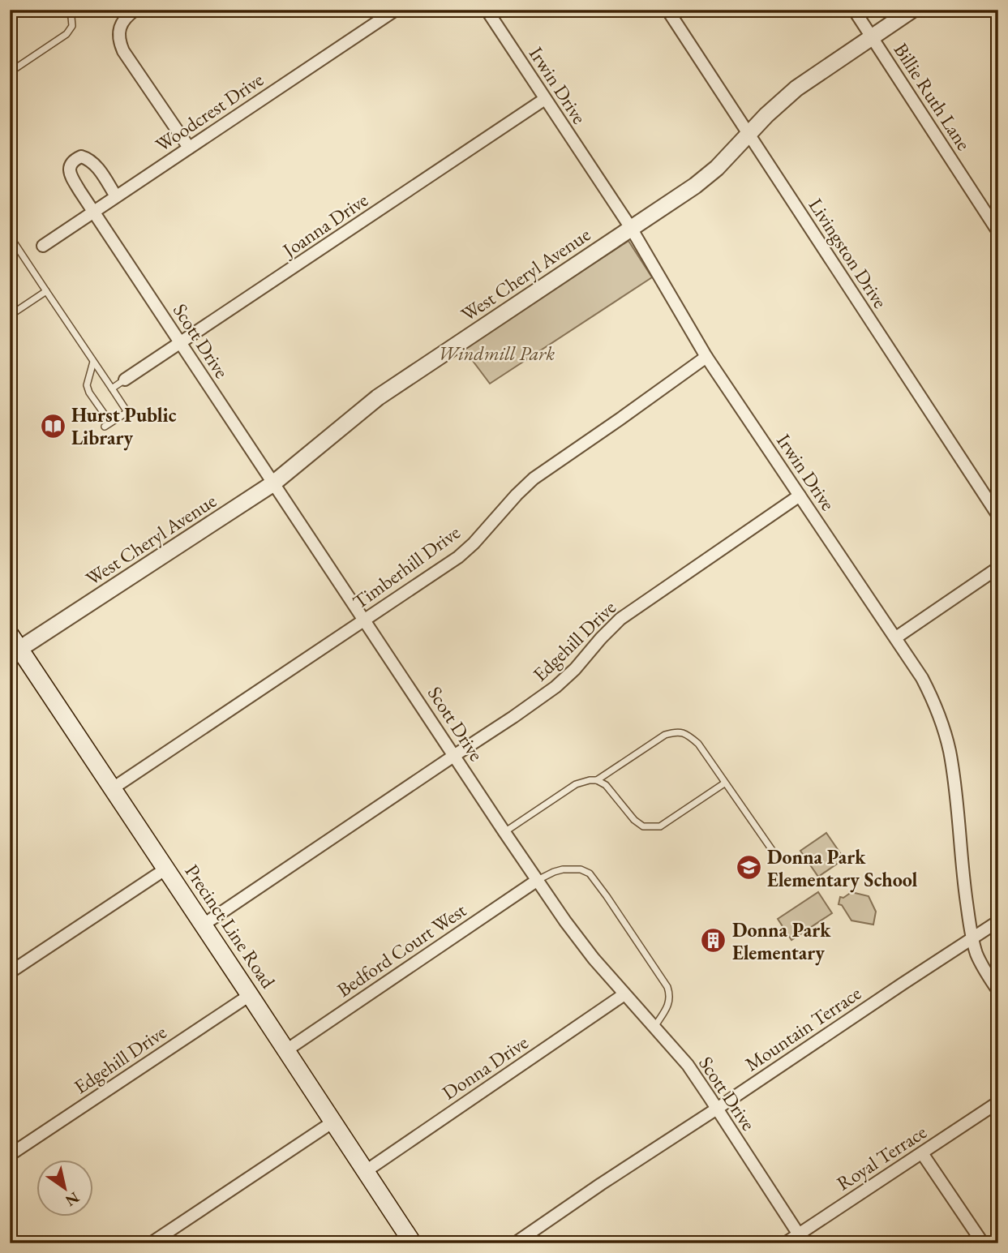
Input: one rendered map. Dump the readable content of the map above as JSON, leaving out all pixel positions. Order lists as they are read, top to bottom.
{
  "streets": {
    "main road": ["Precinct Line Road"],
    "street": [
      "Irwin Drive",
      "Billie Ruth Lane",
      "Woodcrest Drive",
      "Joanna Drive",
      "Livingston Drive",
      "West Cheryl Avenue",
      "Scott Drive",
      "Timberhill Drive",
      "Edgehill Drive",
      "Bedford Court West",
      "Mountain Terrace",
      "Donna Drive",
      "Royal Terrace"
    ]
  },
  "crossings": [
    ["Irwin Drive", "Joanna Drive"],
    ["Irwin Drive", "West Cheryl Avenue"],
    ["Irwin Drive", "Timberhill Drive"],
    ["Irwin Drive", "Edgehill Drive"],
    ["Irwin Drive", "Mountain Terrace"],
    ["Billie Ruth Lane", "West Cheryl Avenue"],
    ["Woodcrest Drive", "Scott Drive"],
    ["Joanna Drive", "Scott Drive"],
    ["Livingston Drive", "West Cheryl Avenue"],
    ["West Cheryl Avenue", "Scott Drive"],
    ["West Cheryl Avenue", "Precinct Line Road"],
    ["Scott Drive", "Timberhill Drive"],
    ["Scott Drive", "Edgehill Drive"],
    ["Scott Drive", "Bedford Court West"],
    ["Scott Drive", "Mountain Terrace"],
    ["Scott Drive", "Donna Drive"],
    ["Scott Drive", "Royal Terrace"],
    ["Timberhill Drive", "Precinct Line Road"],
    ["Edgehill Drive", "Precinct Line Road"],
    ["Precinct Line Road", "Bedford Court West"],
    ["Precinct Line Road", "Donna Drive"]
  ],
  "parks": ["Windmill Park"],
  "places": {
    "library": ["Hurst Public Library"],
    "school or university": ["Donna Park Elementary School"],
    "building": ["Donna Park Elementary"]
  },
  "north": "bottom right"
}
